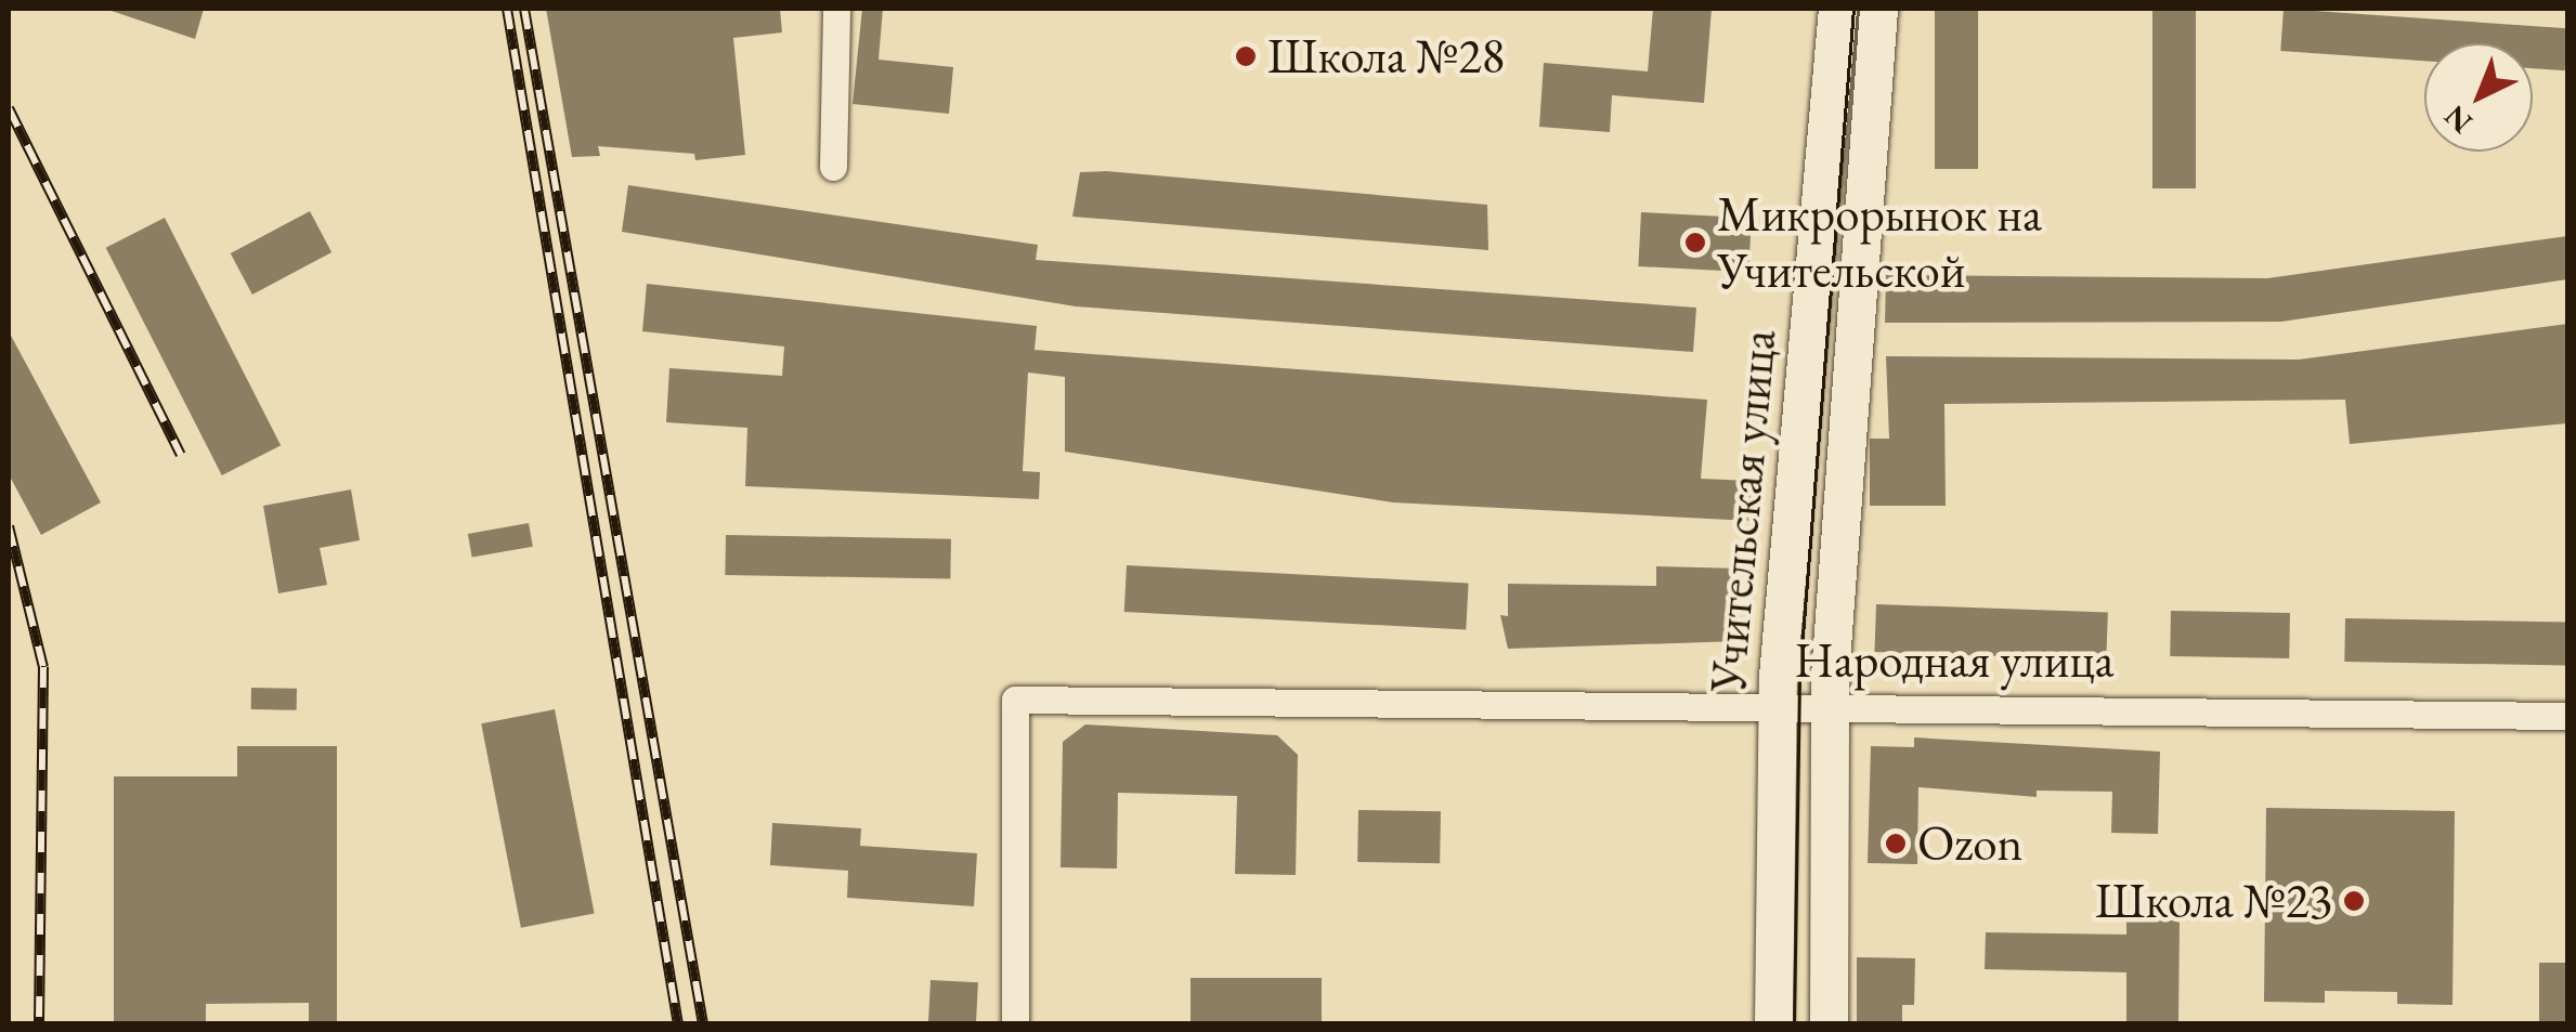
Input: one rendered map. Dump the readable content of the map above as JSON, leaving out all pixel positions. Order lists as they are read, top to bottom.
{
  "streets": {
    "main road": ["Учительская улица"],
    "street": ["Народная улица"]
  },
  "crossings": [
    ["Учительская улица", "Народная улица"]
  ],
  "places": [
    "Школа №28",
    "Микрорынок на Учительской",
    "Ozon",
    "Школа №23"
  ],
  "north": "bottom left"
}
